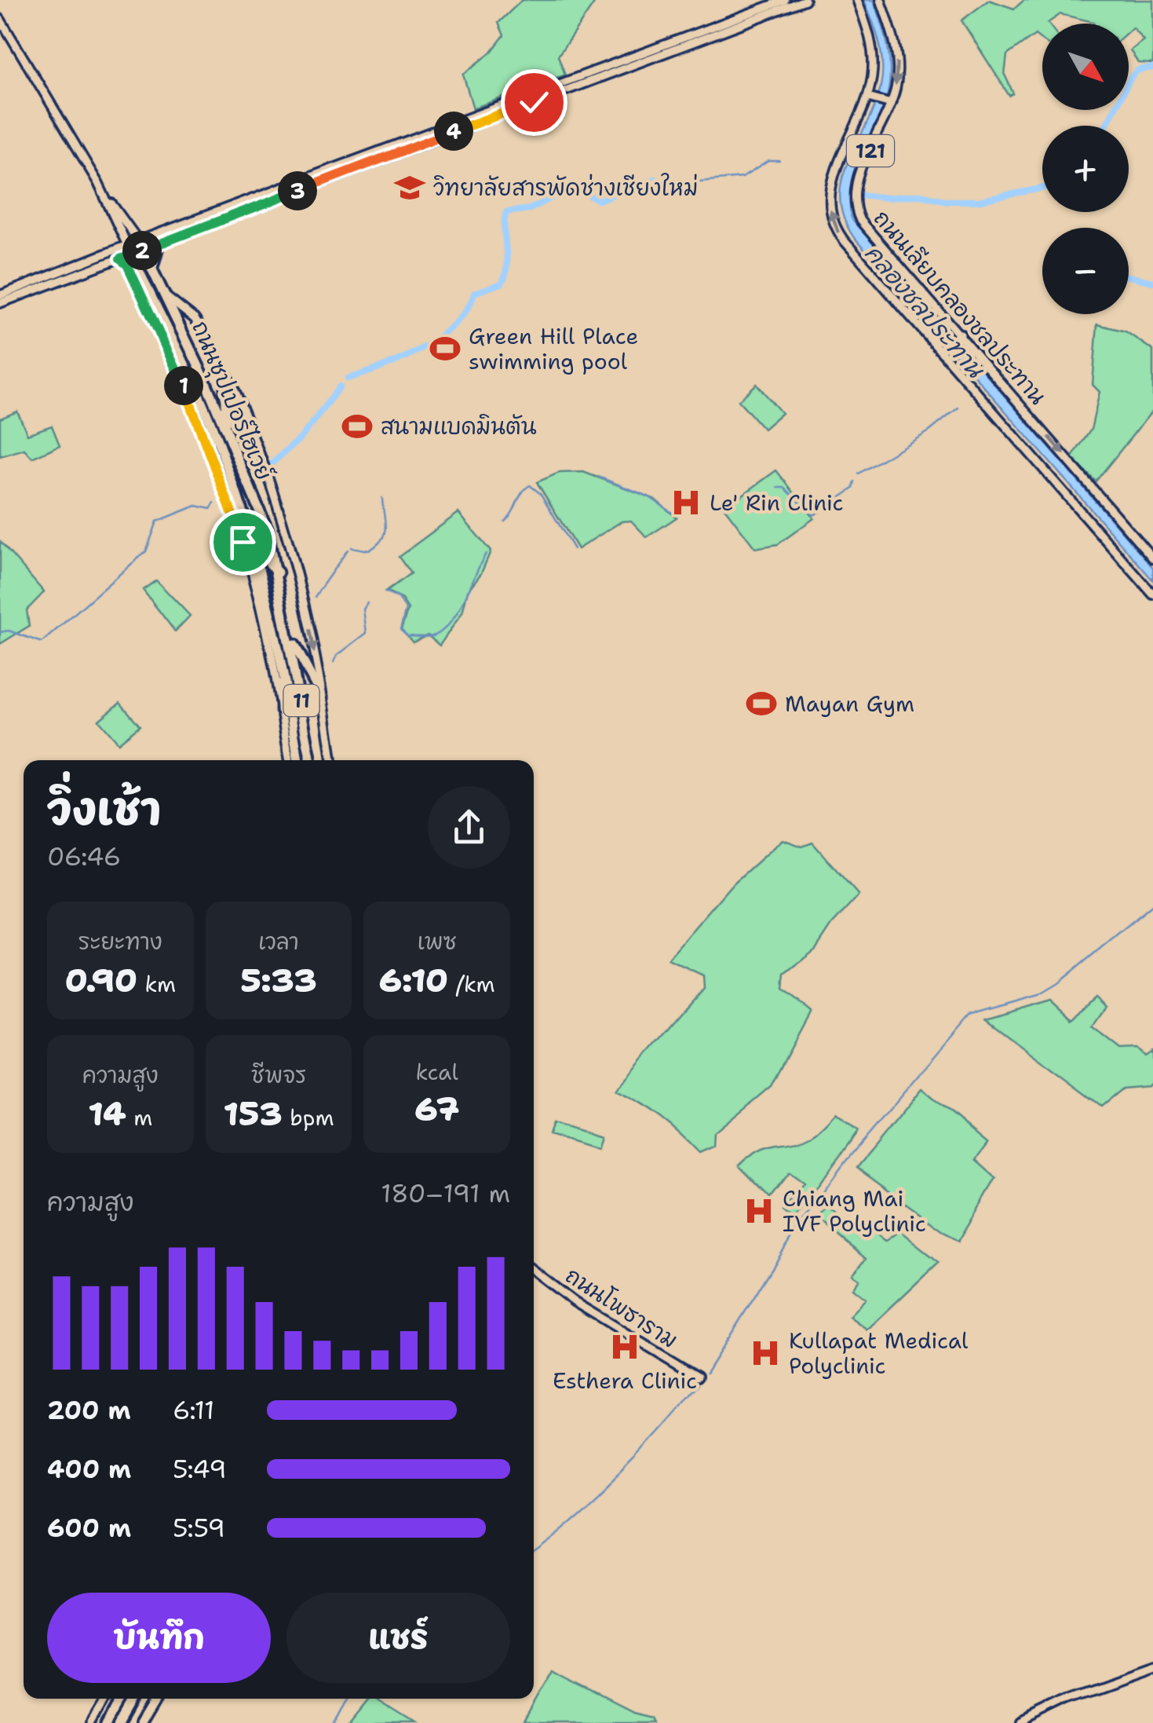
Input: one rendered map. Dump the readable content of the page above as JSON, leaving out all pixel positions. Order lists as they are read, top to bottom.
{
  "streets": {
    "highway": ["ถนนซุปเปอร์ไฮเวย์", "11"],
    "main road": ["121", "ถนนเลียบคลองชลประทาน", "ถนนโพธาราม"]
  },
  "crossings": [
    ["ถนนซุปเปอร์ไฮเวย์", "11"]
  ],
  "water": ["คลองชลประทาน"],
  "places": {
    "school or university": ["วิทยาลัยสารพัดช่างเชียงใหม่"],
    "sports": ["Green Hill Place swimming pool", "สนามแบดมินตัน", "Mayan Gym"],
    "hospital": [
      "Le' Rin Clinic",
      "Chiang Mai IVF Polyclinic",
      "Esthera Clinic",
      "Kullapat Medical Polyclinic"
    ]
  },
  "north": "bottom right",
  "page": {
    "map_buttons": ["+", "−"],
    "pins": [
      "4",
      "3",
      "2",
      "1"
    ],
    "heading": ["วิ่งเช้า", "06:46"],
    "stats": [
      ["ระยะทาง", "0.90 km"],
      ["เวลา", "5:33"],
      ["เพซ", "6:10 /km"],
      ["ความสูง", "14 m"],
      ["ชีพจร", "153 bpm"],
      ["kcal", "67"]
    ],
    "chart": ["ความสูง", "180–191 m"],
    "list": [
      {
        "name": "200 m",
        "note": "6:11"
      },
      {
        "name": "400 m",
        "note": "5:49"
      },
      {
        "name": "600 m",
        "note": "5:59"
      }
    ],
    "buttons": ["บันทึก", "แชร์"]
  }
}
